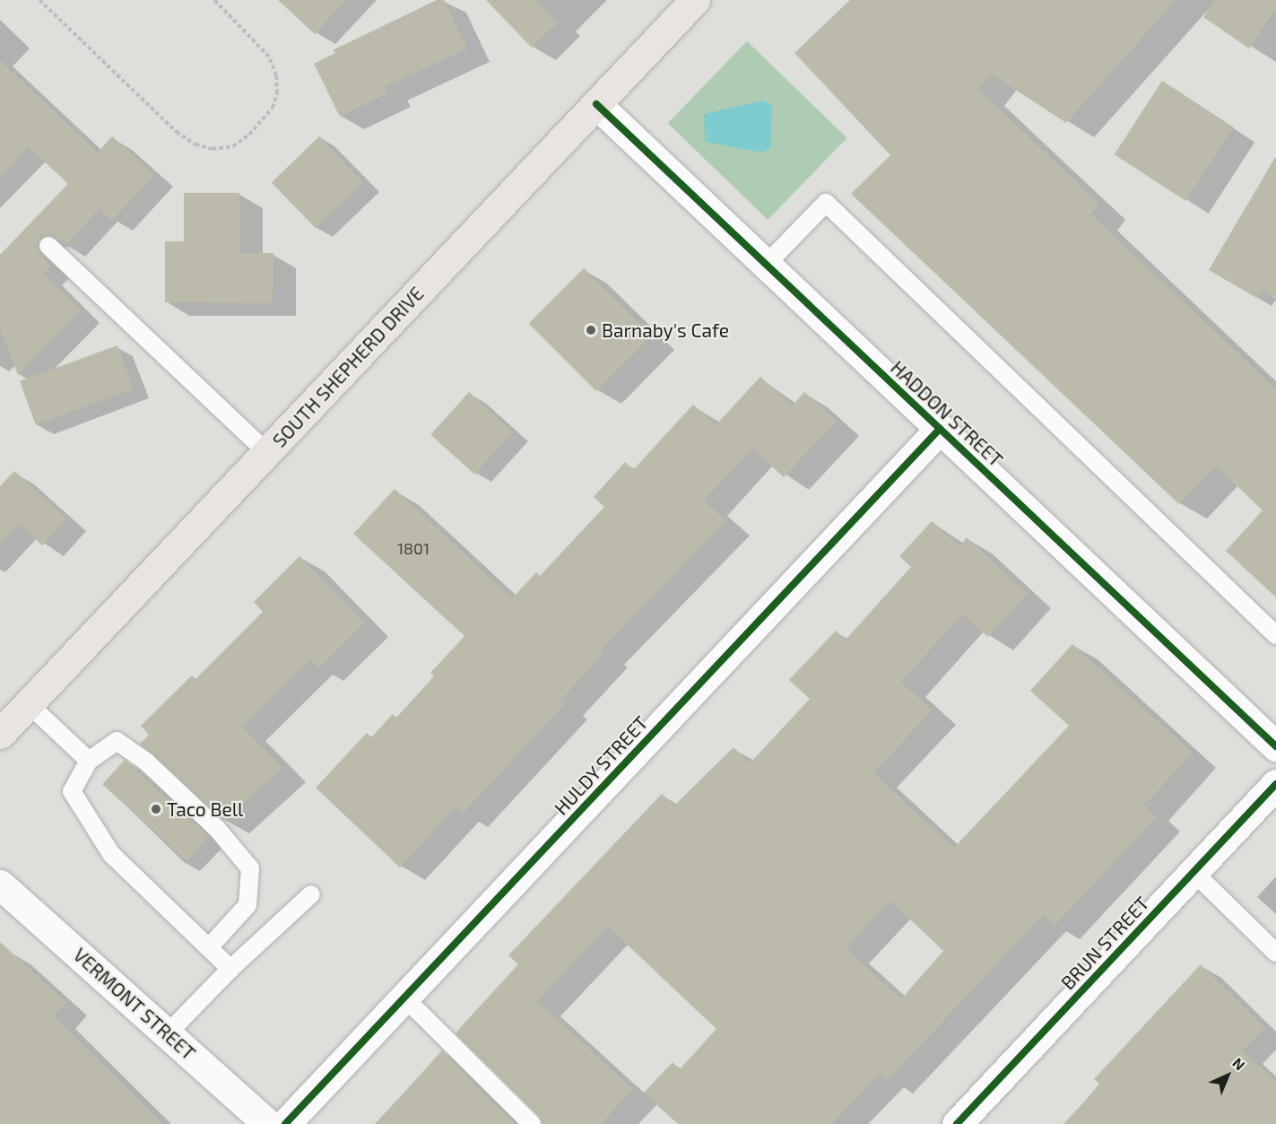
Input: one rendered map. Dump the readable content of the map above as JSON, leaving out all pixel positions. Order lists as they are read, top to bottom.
{
  "streets": {
    "main road": ["SOUTH SHEPHERD DRIVE"],
    "street": [
      "HADDON STREET",
      "HULDY STREET",
      "BRUN STREET",
      "VERMONT STREET"
    ]
  },
  "crossings": [
    ["SOUTH SHEPHERD DRIVE", "HADDON STREET"],
    ["HADDON STREET", "HULDY STREET"]
  ],
  "places": ["Barnaby's Cafe", "Taco Bell"],
  "house_numbers": ["1801"],
  "north": "top right"
}
